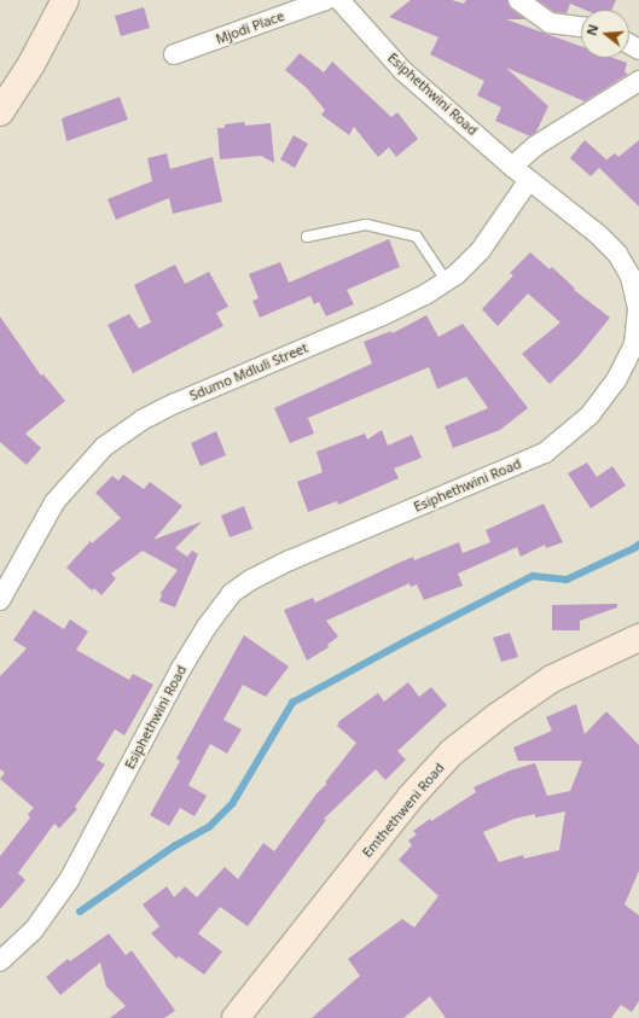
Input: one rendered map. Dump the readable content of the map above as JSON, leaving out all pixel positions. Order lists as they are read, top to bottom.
{
  "streets": {
    "street": [
      "Mjodi Place",
      "Esiphethwini Road",
      "Sdumo Mdluli Street",
      "Emthethweni Road"
    ]
  },
  "crossings": [
    ["Esiphethwini Road", "Sdumo Mdluli Street"]
  ],
  "north": "left"
}
